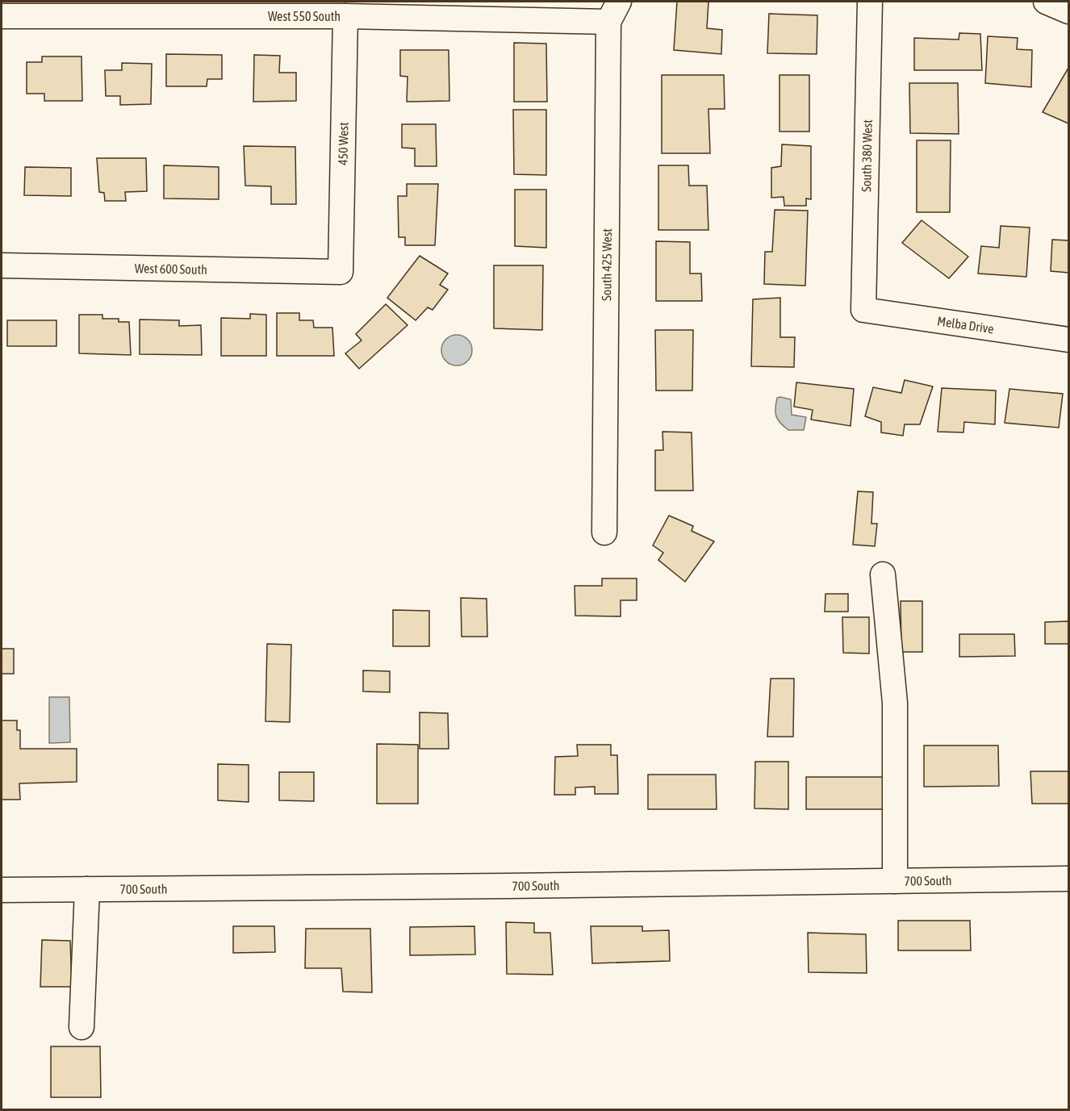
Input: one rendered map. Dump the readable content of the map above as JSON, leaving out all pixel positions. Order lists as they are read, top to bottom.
{
  "streets": {
    "street": [
      "West 550 South",
      "450 West",
      "South 380 West",
      "South 425 West",
      "West 600 South",
      "Melba Drive",
      "700 South"
    ]
  },
  "crossings": [
    ["West 550 South", "450 West"],
    ["West 550 South", "South 425 West"],
    ["450 West", "West 600 South"],
    ["South 380 West", "Melba Drive"]
  ]
}
